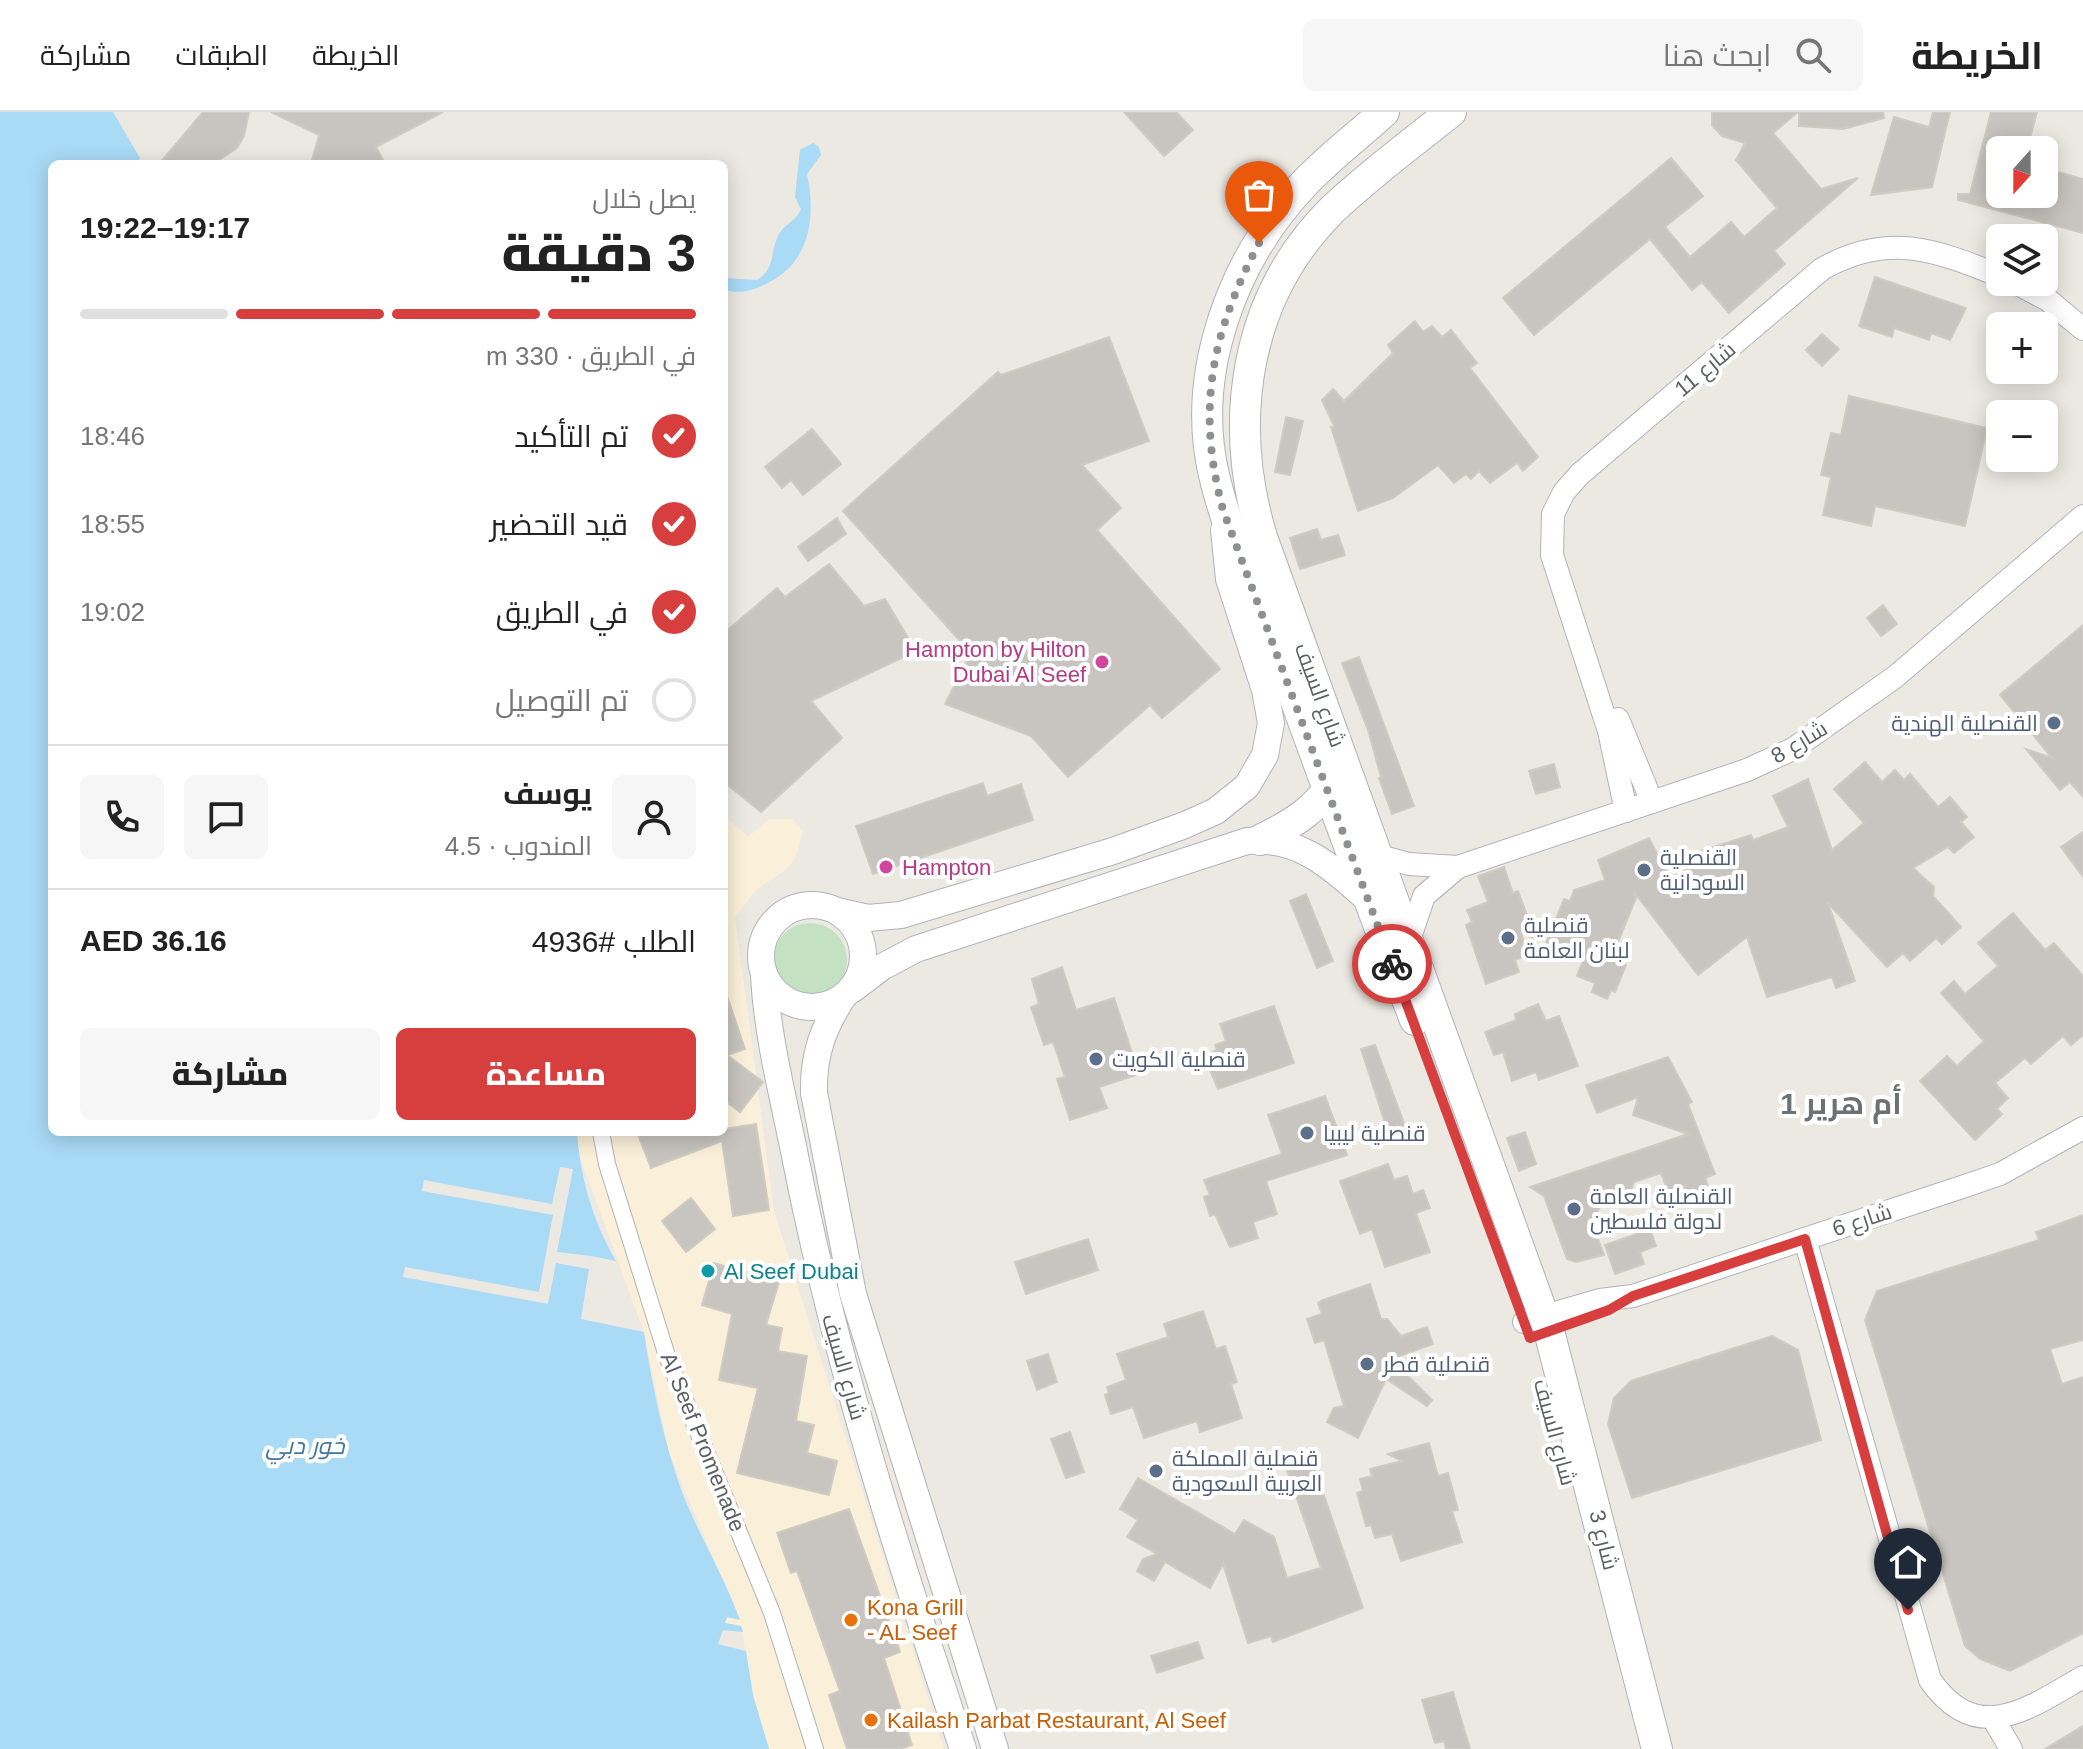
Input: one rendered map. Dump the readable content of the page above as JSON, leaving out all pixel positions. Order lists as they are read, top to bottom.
{
  "streets": {
    "main road": ["شارع السيف", "شارع 3"],
    "street": [
      "شارع 11",
      "شارع 8",
      "شارع 6",
      "Al Seef Promenade"
    ]
  },
  "crossings": [
    ["شارع 11", "شارع 8"],
    ["شارع السيف", "شارع 8"],
    ["شارع السيف", "شارع 6"],
    ["شارع السيف", "شارع 3"],
    ["شارع 6", "شارع 3"]
  ],
  "districts": ["أم هرير 1"],
  "water": ["خور دبي"],
  "places": [
    "Hampton by Hilton Dubai Al Seef",
    "القنصلية الهندية",
    "Hampton",
    "القنصلية السودانية",
    "قنصلية لبنان العامة",
    "قنصلية الكويت",
    "قنصلية ليبيا",
    "القنصلية العامة لدولة فلسطين",
    "Al Seef Dubai",
    "قنصلية قطر",
    "قنصلية المملكة العربية السعودية",
    "Kona Grill - AL Seef",
    "Kailash Parbat Restaurant, Al Seef"
  ],
  "north": "bottom",
  "page": {
    "header": "الخريطة",
    "search": "ابحث هنا",
    "nav": ["الخريطة", "الطبقات", "مشاركة"],
    "map_buttons": ["+", "−"],
    "heading": ["3 دقيقة", "يصل خلال", "19:17–19:22"],
    "panel": [
      "يوسف",
      "المندوب · 4.5",
      "الطلب #4936",
      "AED 36.16"
    ],
    "bar": "في الطريق · 330 m",
    "list": [
      ["تم التأكيد", "18:46"],
      ["قيد التحضير", "18:55"],
      ["في الطريق", "19:02"],
      "تم التوصيل"
    ],
    "buttons": ["مساعدة", "مشاركة"]
  }
}
